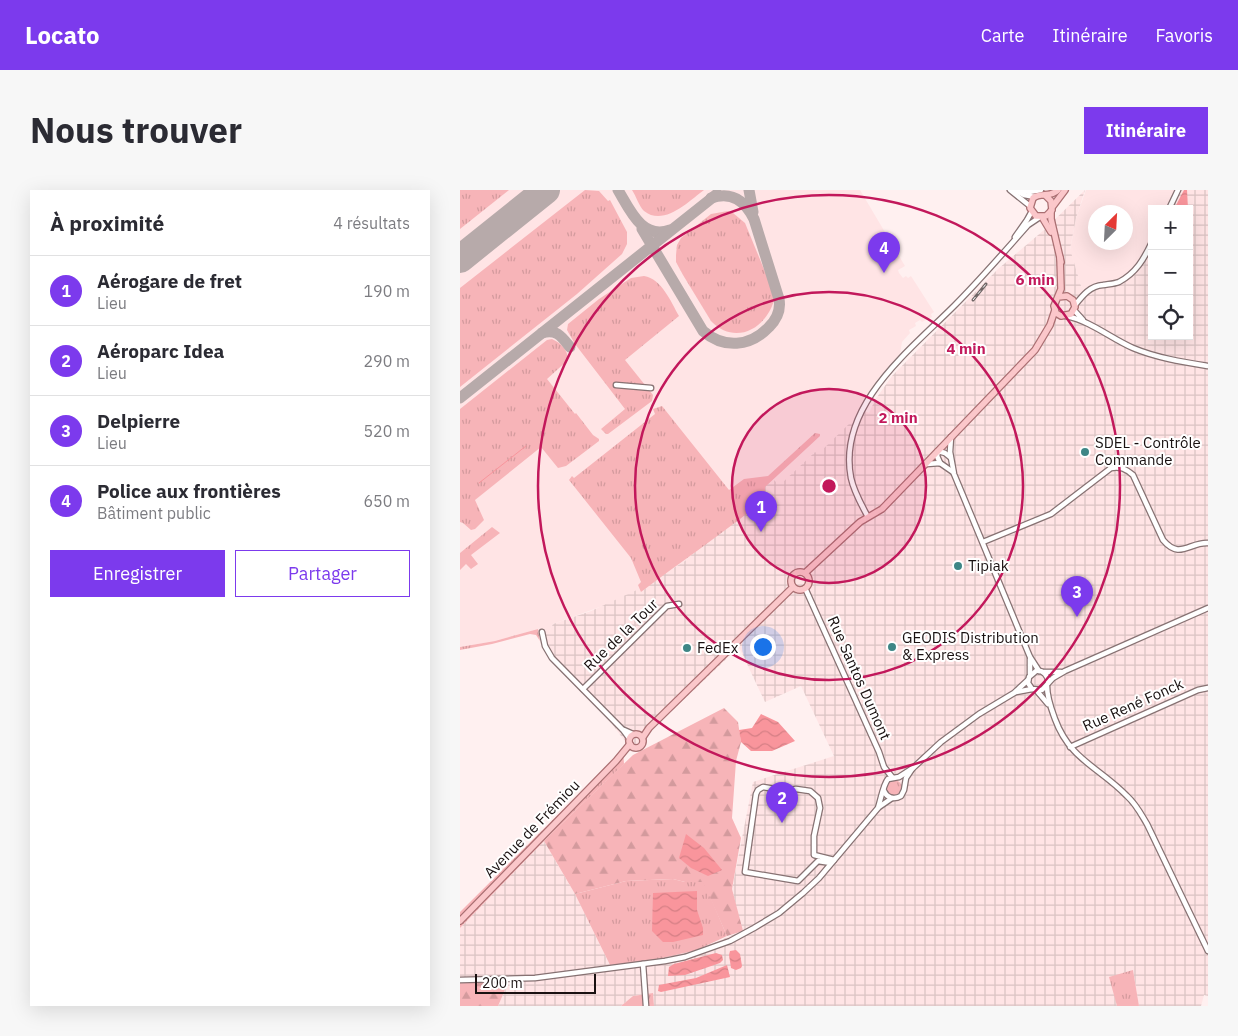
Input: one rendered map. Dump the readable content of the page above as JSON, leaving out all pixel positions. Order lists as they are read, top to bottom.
{
  "streets": {
    "main road": ["Avenue de Frémiou"],
    "street": ["Rue de la Tour", "Rue Santos Dumont", "Rue René Fonck"]
  },
  "crossings": [
    ["Rue de la Tour", "Avenue de Frémiou"],
    ["Rue Santos Dumont", "Avenue de Frémiou"]
  ],
  "places": [
    "SDEL - Contrôle Commande",
    "Tipiak",
    "GEODIS Distribution & Express",
    "FedEx"
  ],
  "scale_bar": "200 m",
  "north": "top right",
  "page": {
    "header": "Locato",
    "nav": ["Carte", "Itinéraire", "Favoris"],
    "title": "Nous trouver",
    "buttons": [
      "Itinéraire",
      ["Enregistrer", "Partager"]
    ],
    "heading": ["À proximité", "4 résultats"],
    "map_buttons": ["+", "−"],
    "pins": [
      "4",
      "1",
      "3",
      "2"
    ],
    "list": [
      {
        "mark": "1",
        "name": "Aérogare de fret",
        "note": "Lieu",
        "value": "190 m"
      },
      {
        "mark": "2",
        "name": "Aéroparc Idea",
        "note": "Lieu",
        "value": "290 m"
      },
      {
        "mark": "3",
        "name": "Delpierre",
        "note": "Lieu",
        "value": "520 m"
      },
      {
        "mark": "4",
        "name": "Police aux frontières",
        "note": "Bâtiment public",
        "value": "650 m"
      }
    ],
    "scale": "200 m"
  },
  "rings": ["6 min", "4 min", "2 min"]
}
